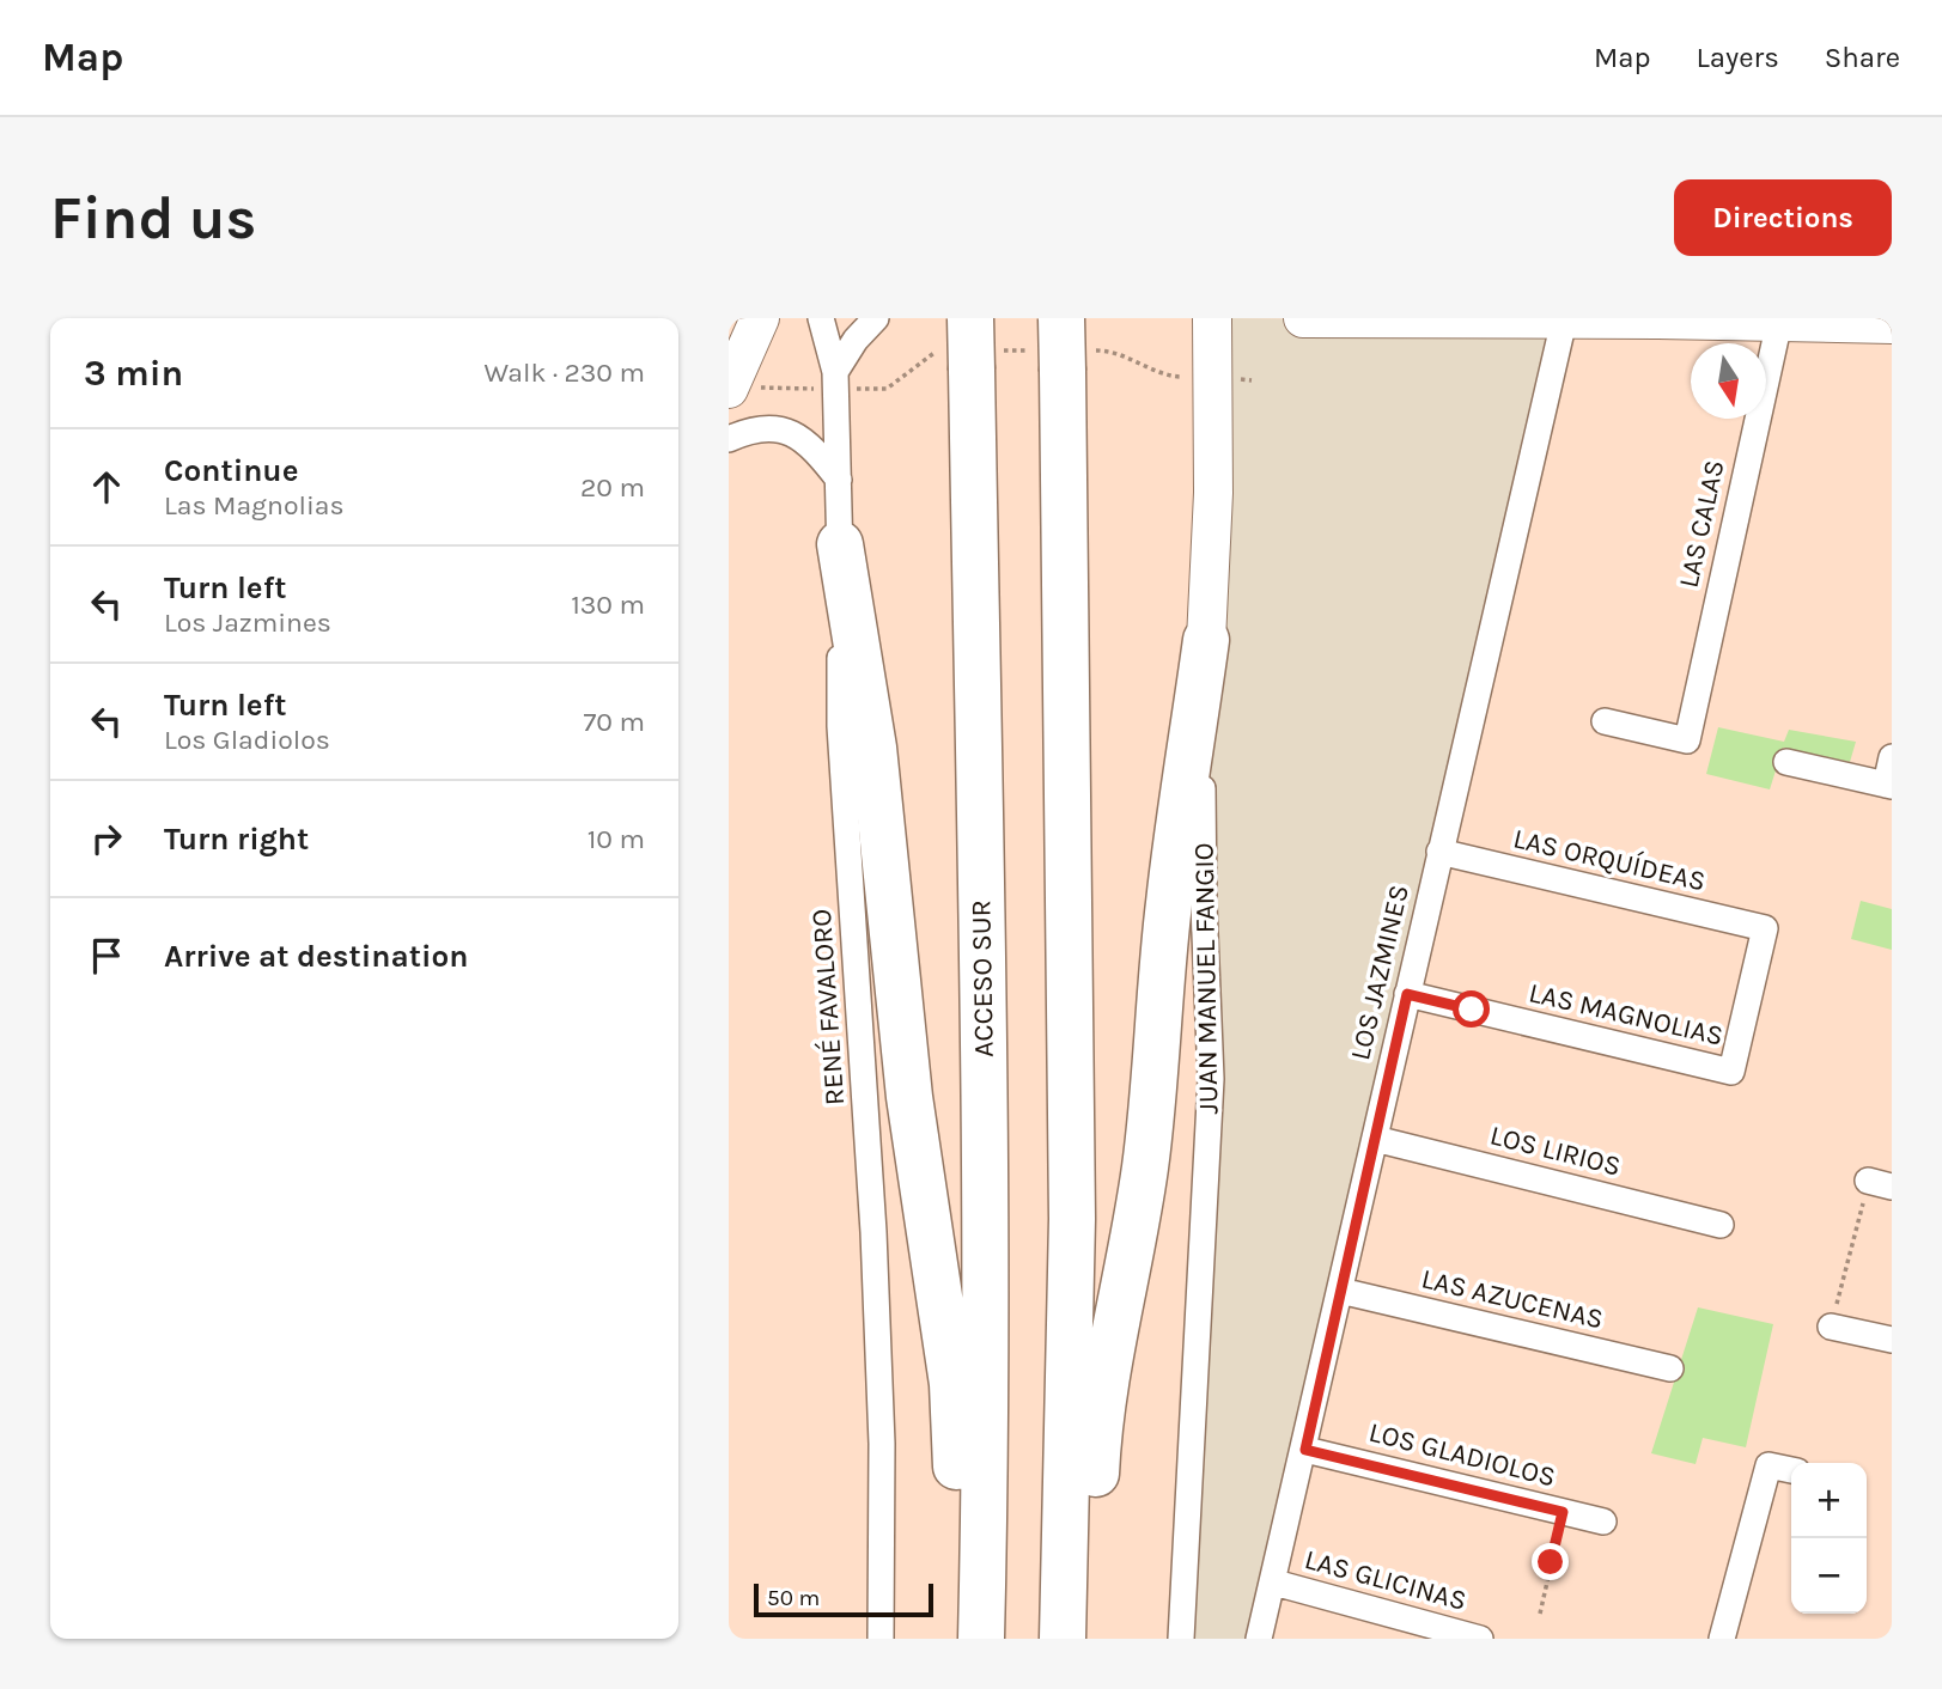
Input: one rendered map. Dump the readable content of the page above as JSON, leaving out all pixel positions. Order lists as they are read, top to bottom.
{
  "streets": {
    "highway": ["ACCESO SUR"],
    "main road": ["JUAN MANUEL FANGIO"],
    "street": [
      "LAS CALAS",
      "LAS ORQUÍDEAS",
      "LOS JAZMINES",
      "RENÉ FAVALORO",
      "LAS MAGNOLIAS",
      "LOS LIRIOS",
      "LAS AZUCENAS",
      "LOS GLADIOLOS",
      "LAS GLICINAS"
    ]
  },
  "crossings": [
    ["LAS ORQUÍDEAS", "LOS JAZMINES"],
    ["LAS ORQUÍDEAS", "LAS MAGNOLIAS"],
    ["LOS JAZMINES", "LAS MAGNOLIAS"],
    ["LOS JAZMINES", "LOS LIRIOS"],
    ["LOS JAZMINES", "LAS AZUCENAS"],
    ["LOS JAZMINES", "LOS GLADIOLOS"],
    ["LOS JAZMINES", "LAS GLICINAS"]
  ],
  "scale_bar": "50 m",
  "north": "bottom",
  "page": {
    "header": "Map",
    "nav": ["Map", "Layers", "Share"],
    "buttons": "Directions",
    "title": "Find us",
    "heading": ["3 min", "Walk · 230 m"],
    "list": [
      ["Continue", "Las Magnolias", "20 m"],
      ["Turn left", "Los Jazmines", "130 m"],
      ["Turn left", "Los Gladiolos", "70 m"],
      ["Turn right", "10 m"],
      "Arrive at destination"
    ],
    "map_buttons": ["+", "−"],
    "scale": "50 m"
  }
}
